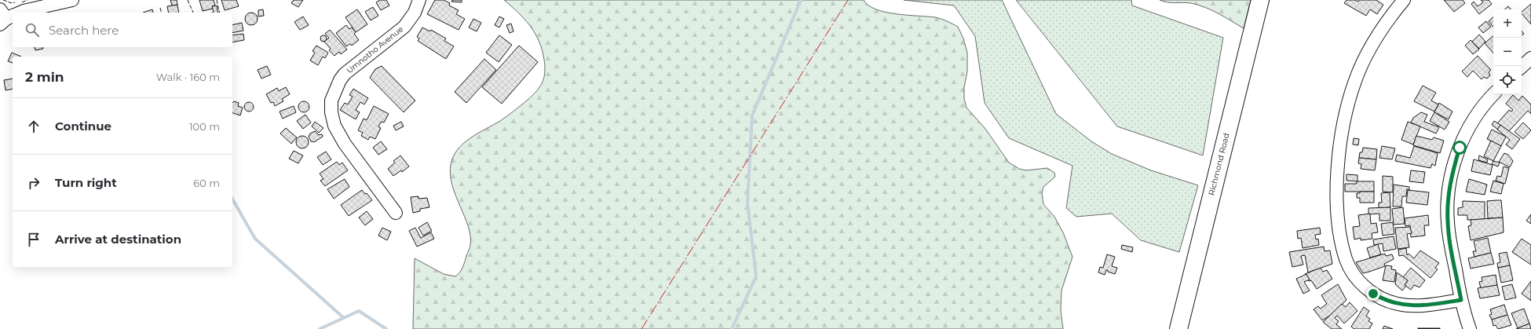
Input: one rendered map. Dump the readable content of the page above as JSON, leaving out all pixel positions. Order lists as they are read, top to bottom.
{
  "streets": {
    "highway": ["Richmond Road"],
    "street": ["Umnotho Avenue"]
  },
  "page": {
    "map_buttons": ["+", "−"],
    "search": "Search here",
    "heading": ["2 min", "Walk · 160 m"],
    "list": [
      ["Continue", "100 m"],
      ["Turn right", "60 m"],
      "Arrive at destination"
    ]
  }
}
